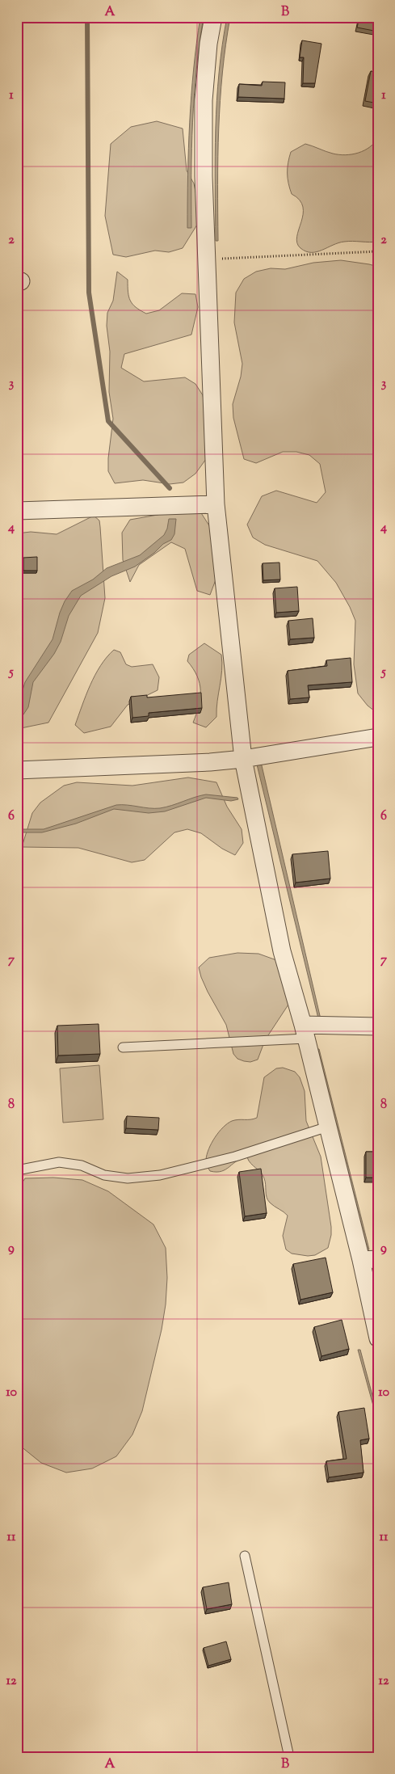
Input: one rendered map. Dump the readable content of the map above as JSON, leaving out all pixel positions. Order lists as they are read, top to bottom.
{
  "grid": {
    "columns": ["A", "B"],
    "rows": [
      "1",
      "2",
      "3",
      "4",
      "5",
      "6",
      "7",
      "8",
      "9",
      "10",
      "11",
      "12"
    ]
  }
}
